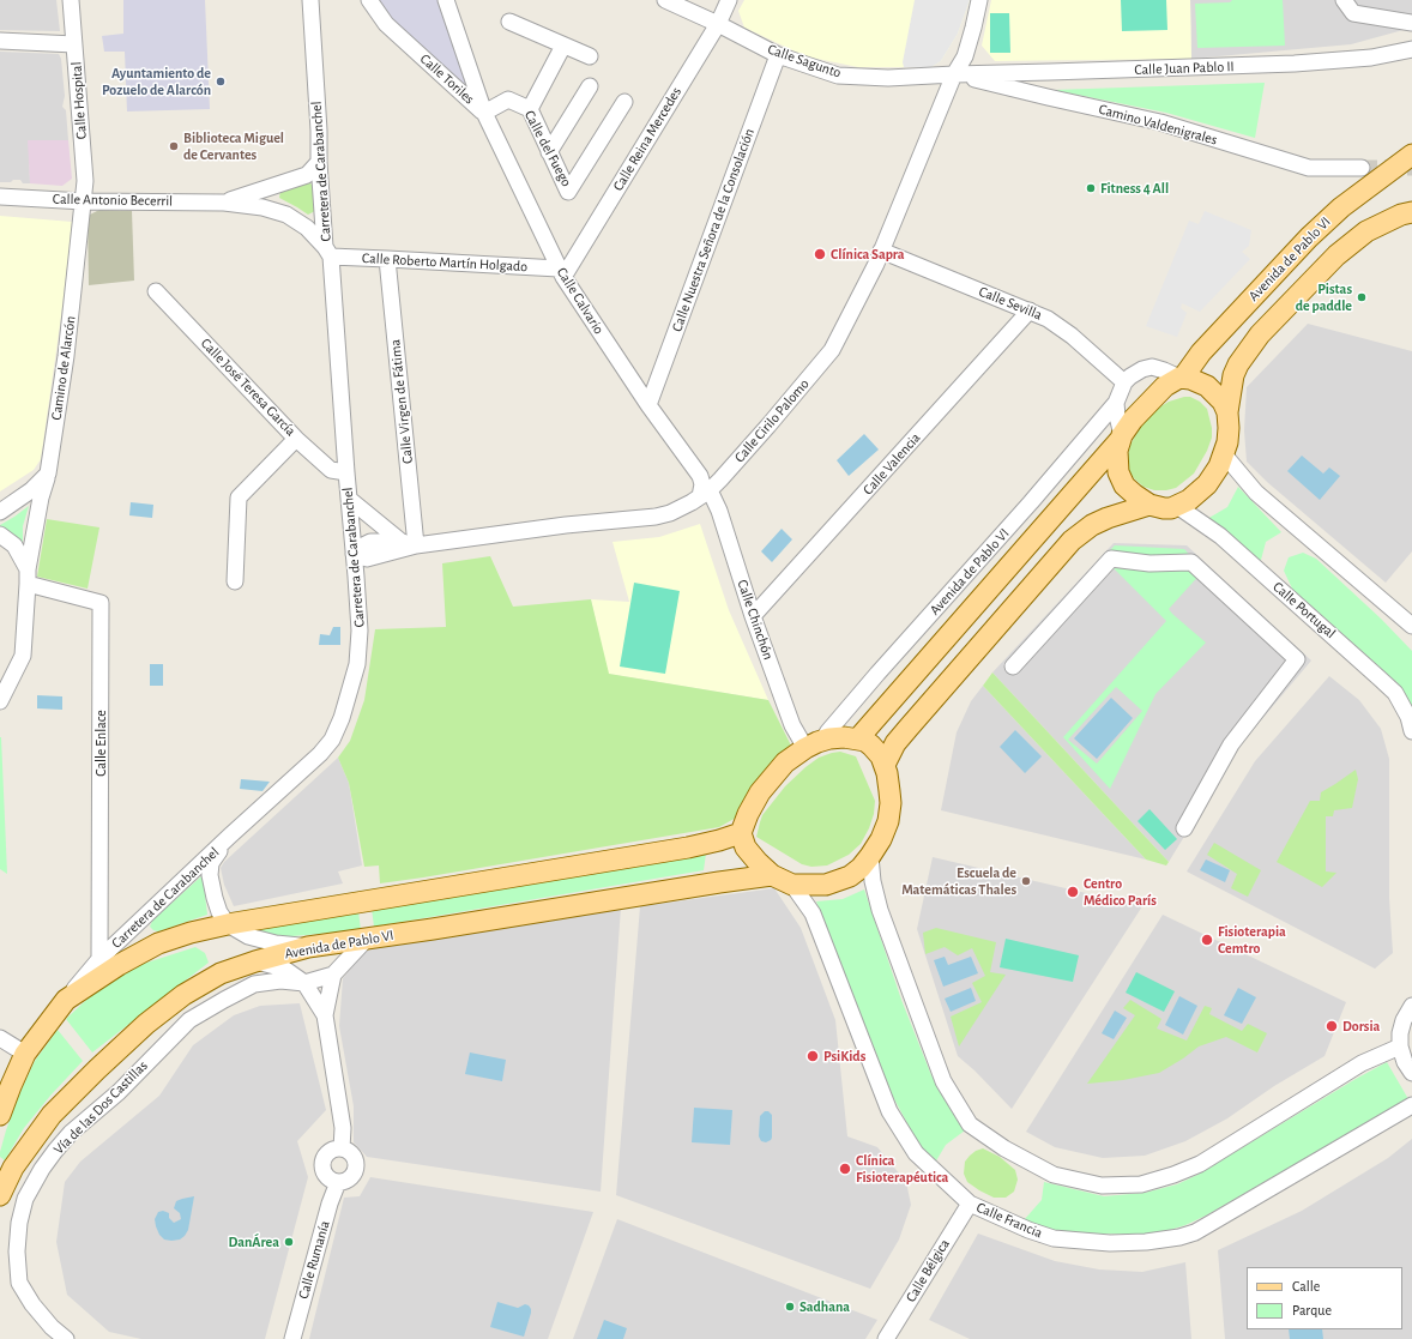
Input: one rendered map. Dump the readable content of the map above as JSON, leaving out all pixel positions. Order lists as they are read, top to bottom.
{
  "streets": {
    "main road": ["Avenida de Pablo VI"],
    "street": [
      "Calle Sagunto",
      "Calle Juan Pablo II",
      "Calle Toriles",
      "Calle Hospital",
      "Camino Valdenigrales",
      "Calle Reina Mercedes",
      "Calle del Fuego",
      "Carretera de Carabanchel",
      "Calle Antonio Becerril",
      "Calle Nuestra Señora de la Consolación",
      "Calle Roberto Martín Holgado",
      "Calle Calvario",
      "Calle Sevilla",
      "Camino de Alarcón",
      "Calle José Teresa García",
      "Calle Virgen de Fátima",
      "Calle Cirilo Palomo",
      "Calle Valencia",
      "Calle Portugal",
      "Calle Chinchón",
      "Calle Enlace",
      "Vía de las Dos Castillas",
      "Calle Francia",
      "Calle Rumanía",
      "Calle Bélgica"
    ]
  },
  "crossings": [
    ["Calle Sagunto", "Calle Juan Pablo II"],
    ["Calle Sagunto", "Camino Valdenigrales"],
    ["Calle Sagunto", "Calle Reina Mercedes"],
    ["Calle Sagunto", "Calle Nuestra Señora de la Consolación"],
    ["Calle Sagunto", "Calle Cirilo Palomo"],
    ["Calle Juan Pablo II", "Camino Valdenigrales"],
    ["Calle Juan Pablo II", "Calle Cirilo Palomo"],
    ["Calle Toriles", "Calle del Fuego"],
    ["Calle Toriles", "Calle Calvario"],
    ["Calle Hospital", "Calle Antonio Becerril"],
    ["Calle Hospital", "Camino de Alarcón"],
    ["Camino Valdenigrales", "Calle Cirilo Palomo"],
    ["Calle Reina Mercedes", "Calle Roberto Martín Holgado"],
    ["Calle Reina Mercedes", "Calle Calvario"],
    ["Calle del Fuego", "Calle Calvario"],
    ["Carretera de Carabanchel", "Calle Antonio Becerril"],
    ["Carretera de Carabanchel", "Calle Roberto Martín Holgado"],
    ["Carretera de Carabanchel", "Calle José Teresa García"],
    ["Carretera de Carabanchel", "Calle Cirilo Palomo"],
    ["Carretera de Carabanchel", "Calle Enlace"],
    ["Calle Antonio Becerril", "Calle Roberto Martín Holgado"],
    ["Calle Antonio Becerril", "Camino de Alarcón"],
    ["Calle Nuestra Señora de la Consolación", "Calle Calvario"],
    ["Avenida de Pablo VI", "Calle Sevilla"],
    ["Avenida de Pablo VI", "Calle Portugal"],
    ["Avenida de Pablo VI", "Calle Chinchón"],
    ["Avenida de Pablo VI", "Calle Francia"],
    ["Calle Roberto Martín Holgado", "Calle Calvario"],
    ["Calle Roberto Martín Holgado", "Calle Virgen de Fátima"],
    ["Calle Calvario", "Calle Cirilo Palomo"],
    ["Calle Calvario", "Calle Chinchón"],
    ["Calle Sevilla", "Calle Cirilo Palomo"],
    ["Calle Sevilla", "Calle Valencia"],
    ["Camino de Alarcón", "Calle Enlace"],
    ["Calle Virgen de Fátima", "Calle Cirilo Palomo"],
    ["Calle Cirilo Palomo", "Calle Chinchón"],
    ["Calle Valencia", "Calle Chinchón"],
    ["Calle Chinchón", "Calle Francia"],
    ["Calle Francia", "Calle Bélgica"]
  ],
  "places": [
    "Ayuntamiento de Pozuelo de Alarcón",
    "Biblioteca Miguel de Cervantes",
    "Fitness 4 All",
    "Clínica Sapra",
    "Pistas de paddle",
    "Escuela de Matemáticas Thales",
    "Centro Médico París",
    "Fisioterapia Cemtro",
    "Dorsia",
    "PsiKids",
    "Clínica Fisioterapéutica",
    "DanÁrea",
    "Sadhana"
  ],
  "legend": ["Calle", "Parque"]
}
